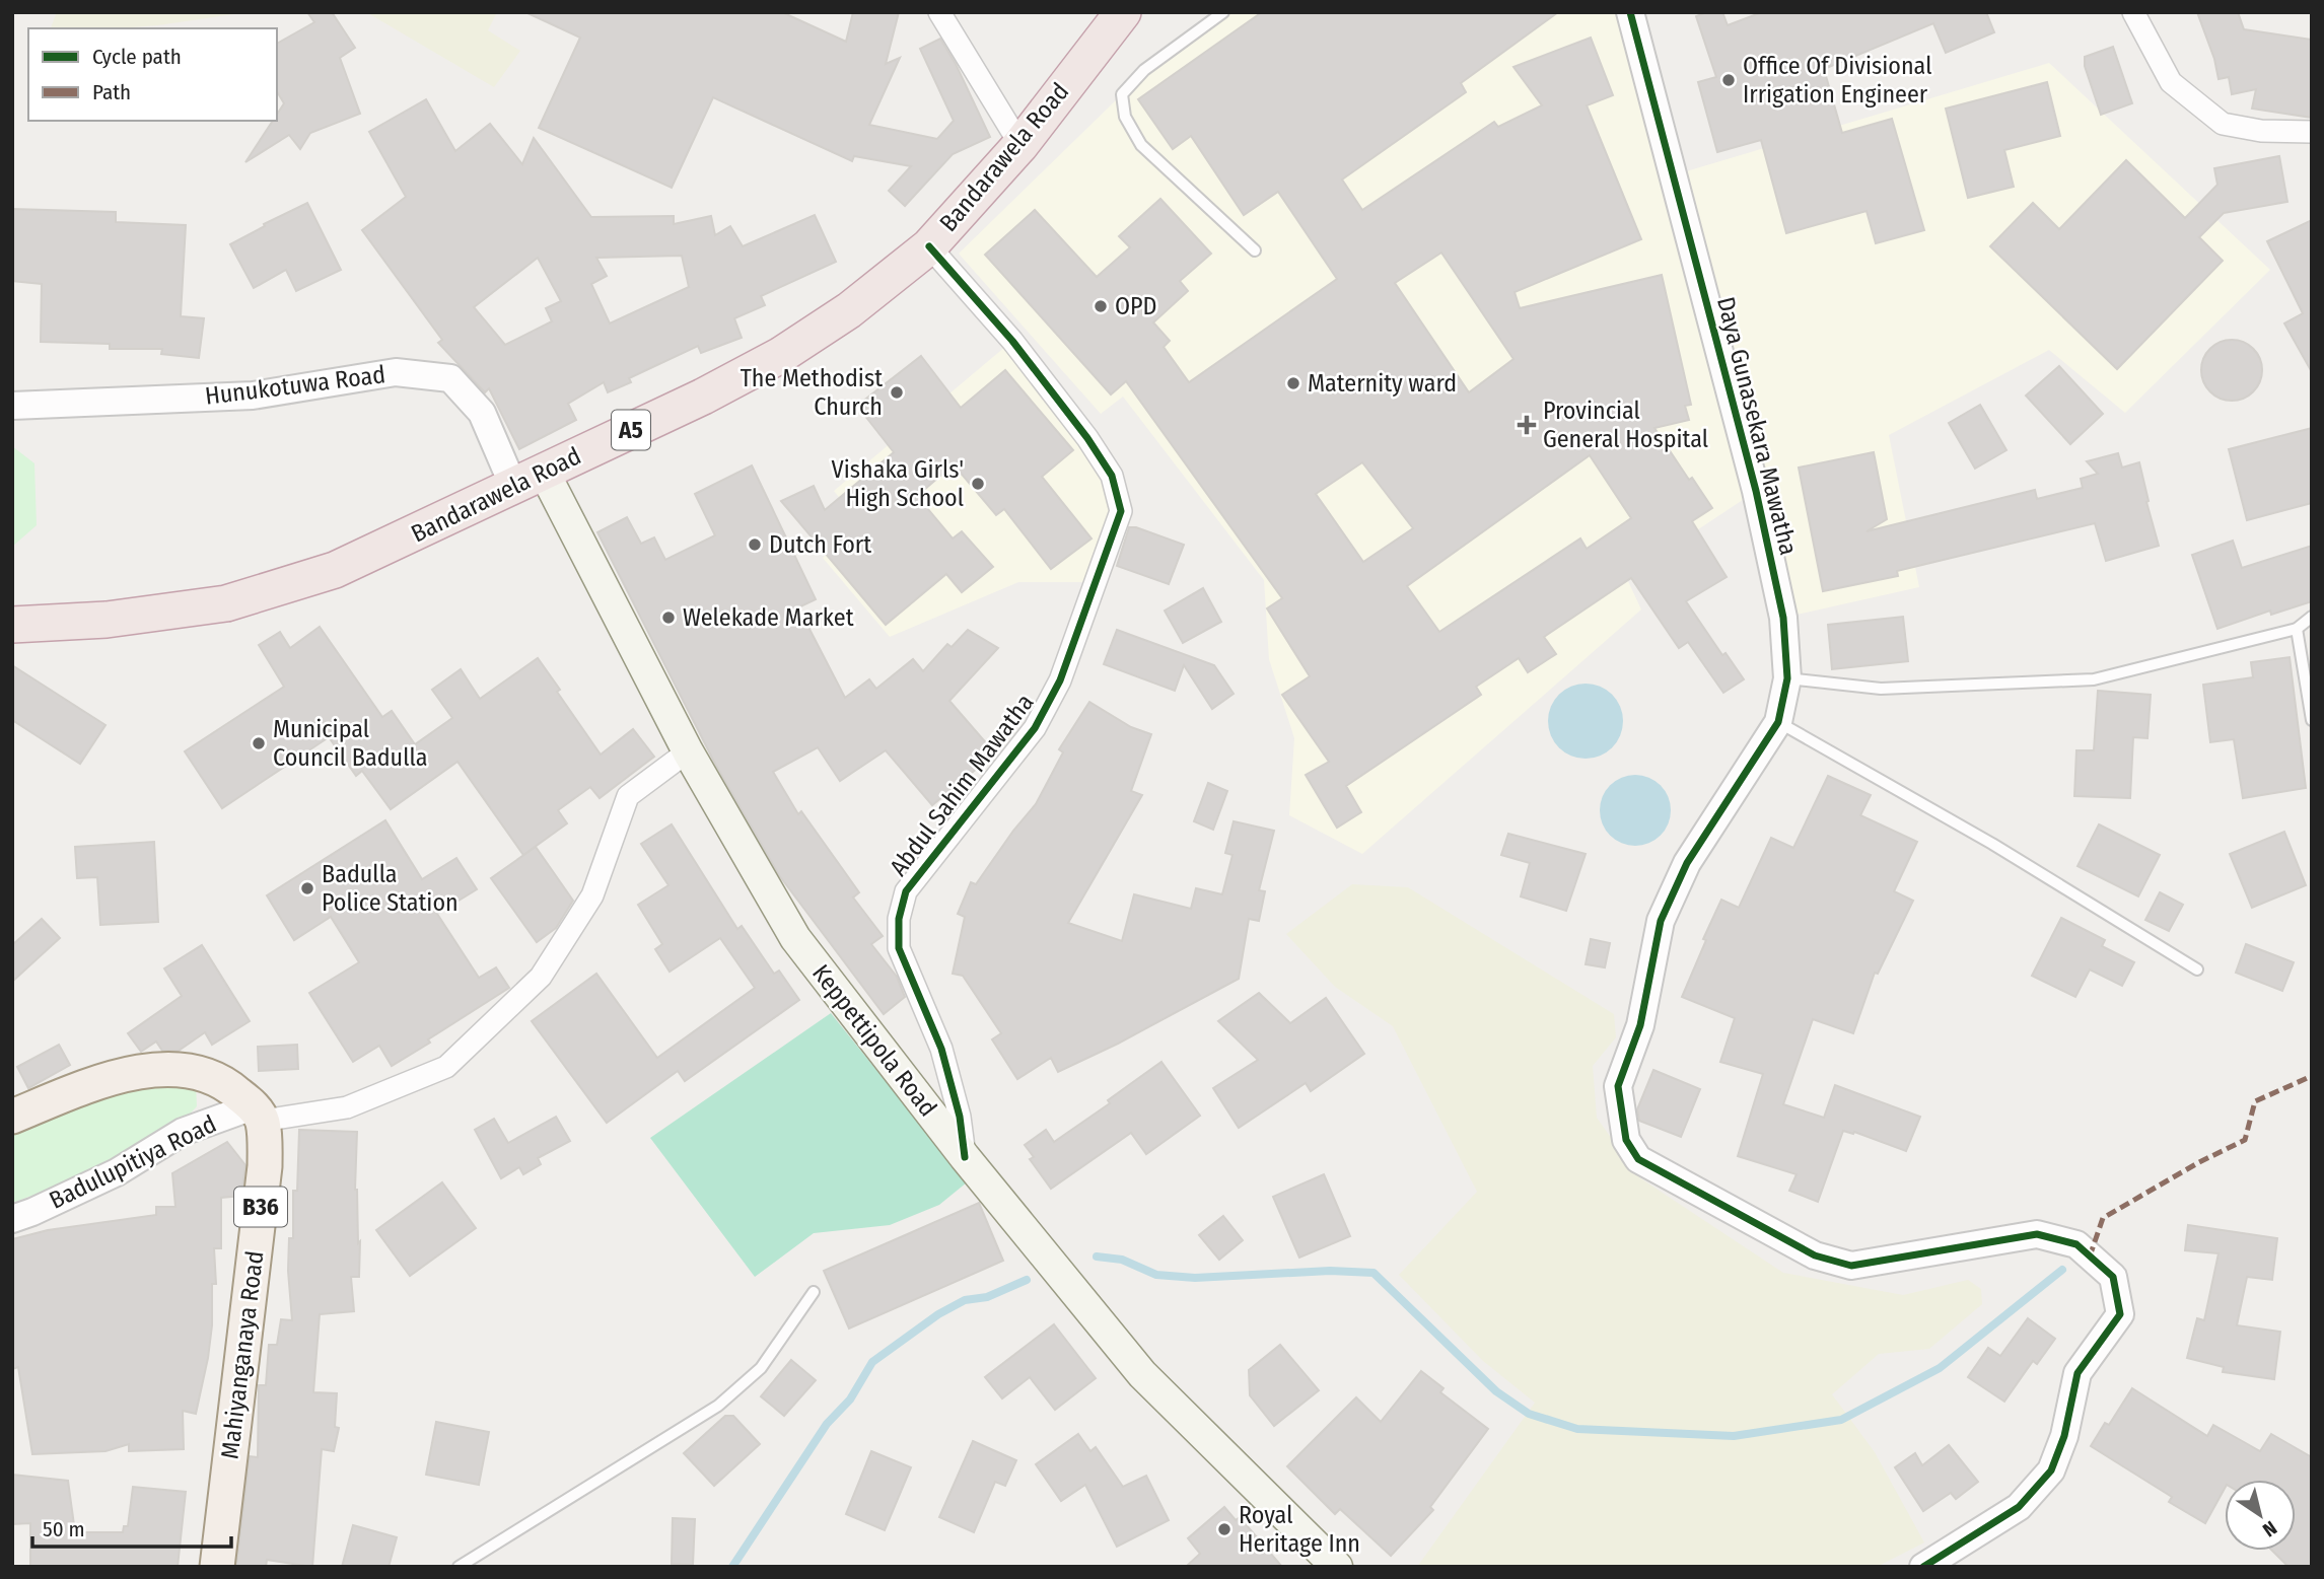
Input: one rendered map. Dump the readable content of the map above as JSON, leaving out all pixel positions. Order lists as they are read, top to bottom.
{
  "streets": {
    "highway": ["Bandarawela Road", "A5"],
    "main road": ["Keppettipola Road", "B36", "Mahiyanganaya Road"],
    "street": [
      "Hunukotuwa Road",
      "Daya Gunasekara Mawatha",
      "Abdul Sahim Mawatha",
      "Badulupitiya Road"
    ]
  },
  "crossings": [
    ["Bandarawela Road", "Hunukotuwa Road"],
    ["Bandarawela Road", "Abdul Sahim Mawatha"],
    ["Bandarawela Road", "Keppettipola Road"],
    ["Hunukotuwa Road", "Keppettipola Road"],
    ["Abdul Sahim Mawatha", "Keppettipola Road"],
    ["Keppettipola Road", "Badulupitiya Road"],
    ["Badulupitiya Road", "Mahiyanganaya Road"]
  ],
  "places": {
    "other": [
      "Office Of Divisional Irrigation Engineer",
      "OPD",
      "Maternity ward",
      "The Methodist Church",
      "Vishaka Girls' High School",
      "Dutch Fort",
      "Welekade Market",
      "Municipal Council Badulla",
      "Badulla Police Station",
      "Royal Heritage Inn"
    ],
    "health": ["Provincial General Hospital"]
  },
  "legend": ["Cycle path", "Path"],
  "scale_bar": "50 m",
  "north": "bottom right"
}
